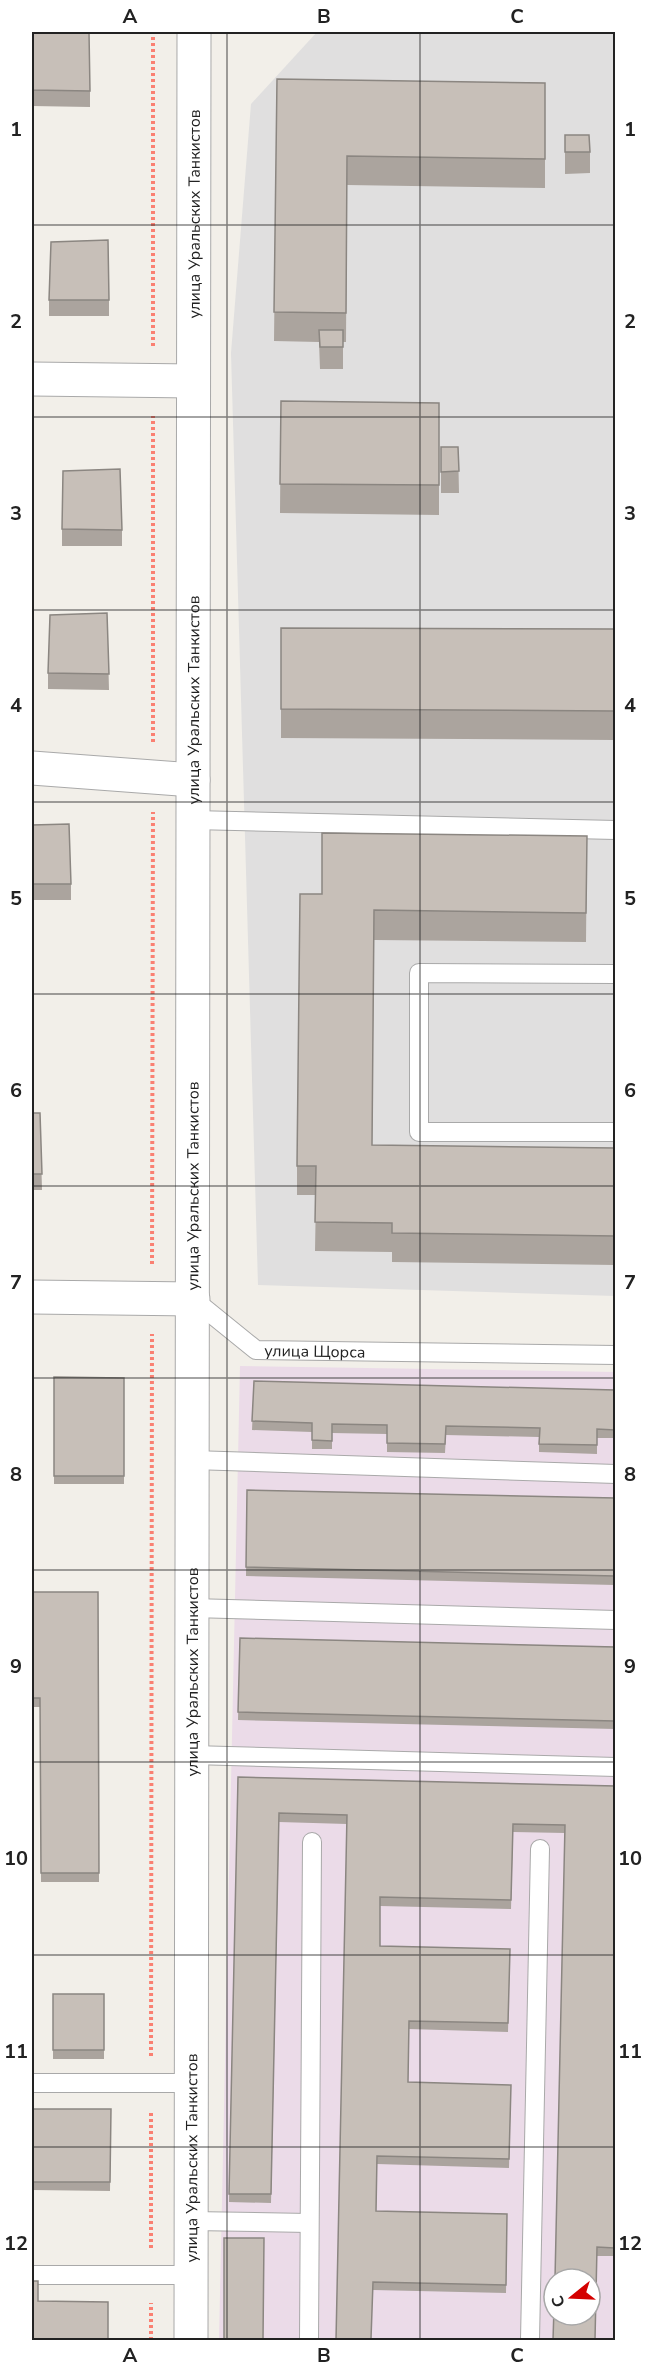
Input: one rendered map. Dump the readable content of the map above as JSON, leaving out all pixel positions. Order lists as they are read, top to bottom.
{
  "streets": {
    "street": ["улица Уральских Танкистов"],
    "lane": ["улица Щорса"]
  },
  "crossings": [
    ["улица Уральских Танкистов", "улица Щорса"]
  ],
  "north": "left",
  "grid": {
    "columns": ["A", "B", "C"],
    "rows": [
      "1",
      "2",
      "3",
      "4",
      "5",
      "6",
      "7",
      "8",
      "9",
      "10",
      "11",
      "12"
    ]
  }
}
